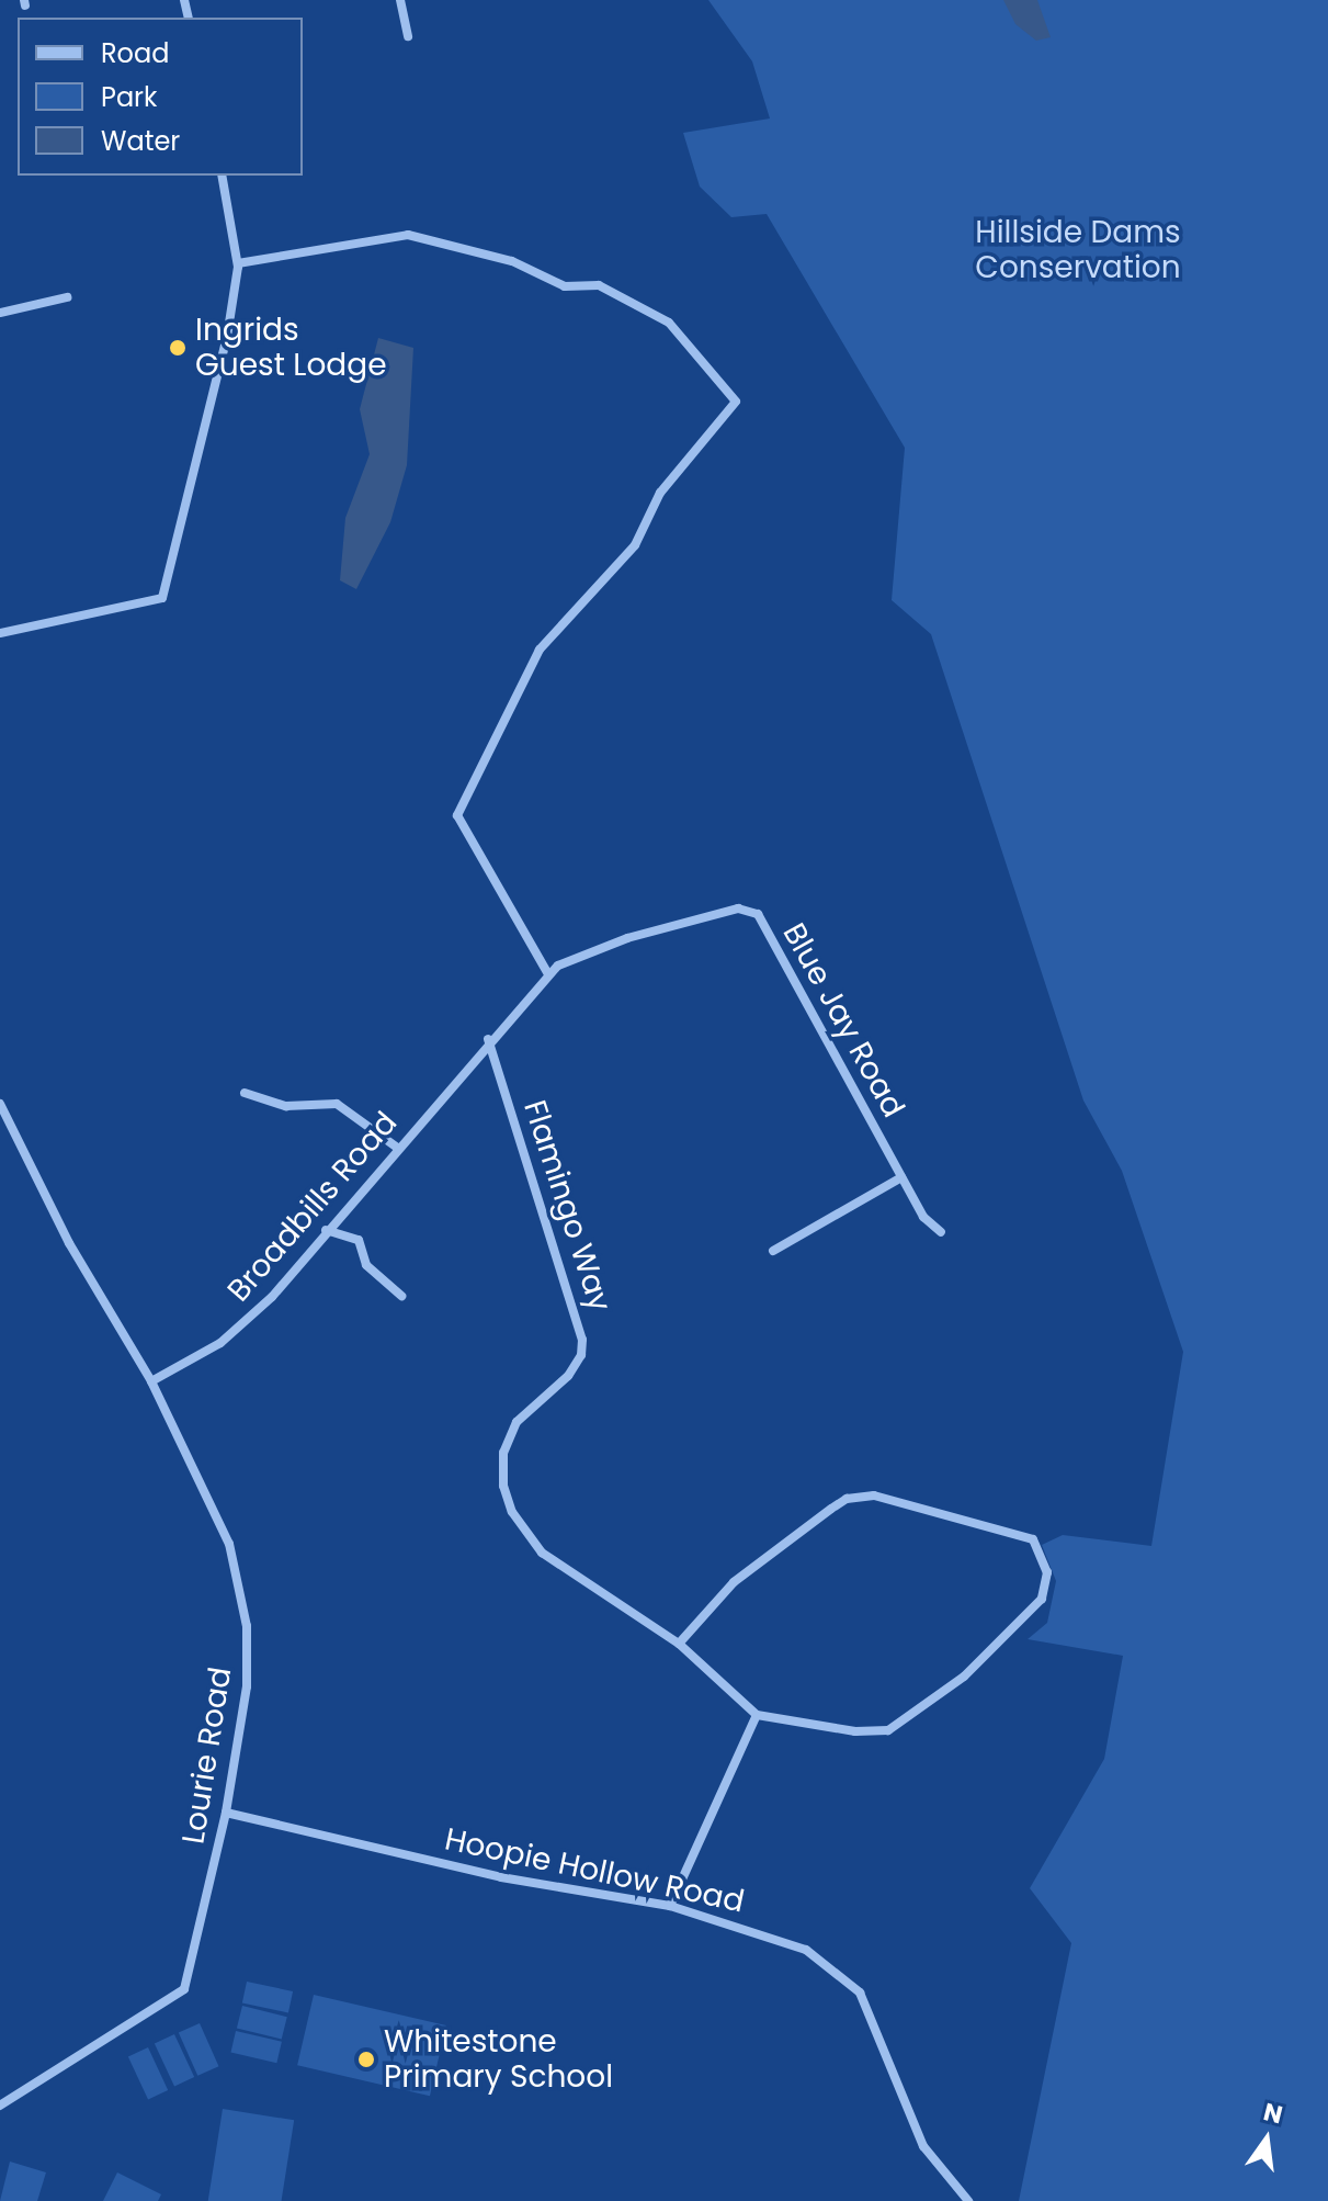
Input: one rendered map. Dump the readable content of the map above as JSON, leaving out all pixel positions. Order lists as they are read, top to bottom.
{
  "streets": {
    "street": [
      "Blue Jay Road",
      "Flamingo Way",
      "Broadbills Road",
      "Lourie Road",
      "Hoopie Hollow Road"
    ]
  },
  "crossings": [
    ["Blue Jay Road", "Flamingo Way"],
    ["Blue Jay Road", "Broadbills Road"],
    ["Flamingo Way", "Broadbills Road"],
    ["Broadbills Road", "Lourie Road"],
    ["Lourie Road", "Hoopie Hollow Road"]
  ],
  "parks": ["Hillside Dams Conservation"],
  "places": ["Ingrids Guest Lodge", "Whitestone Primary School"],
  "legend": ["Road", "Park", "Water"],
  "north": "top"
}
